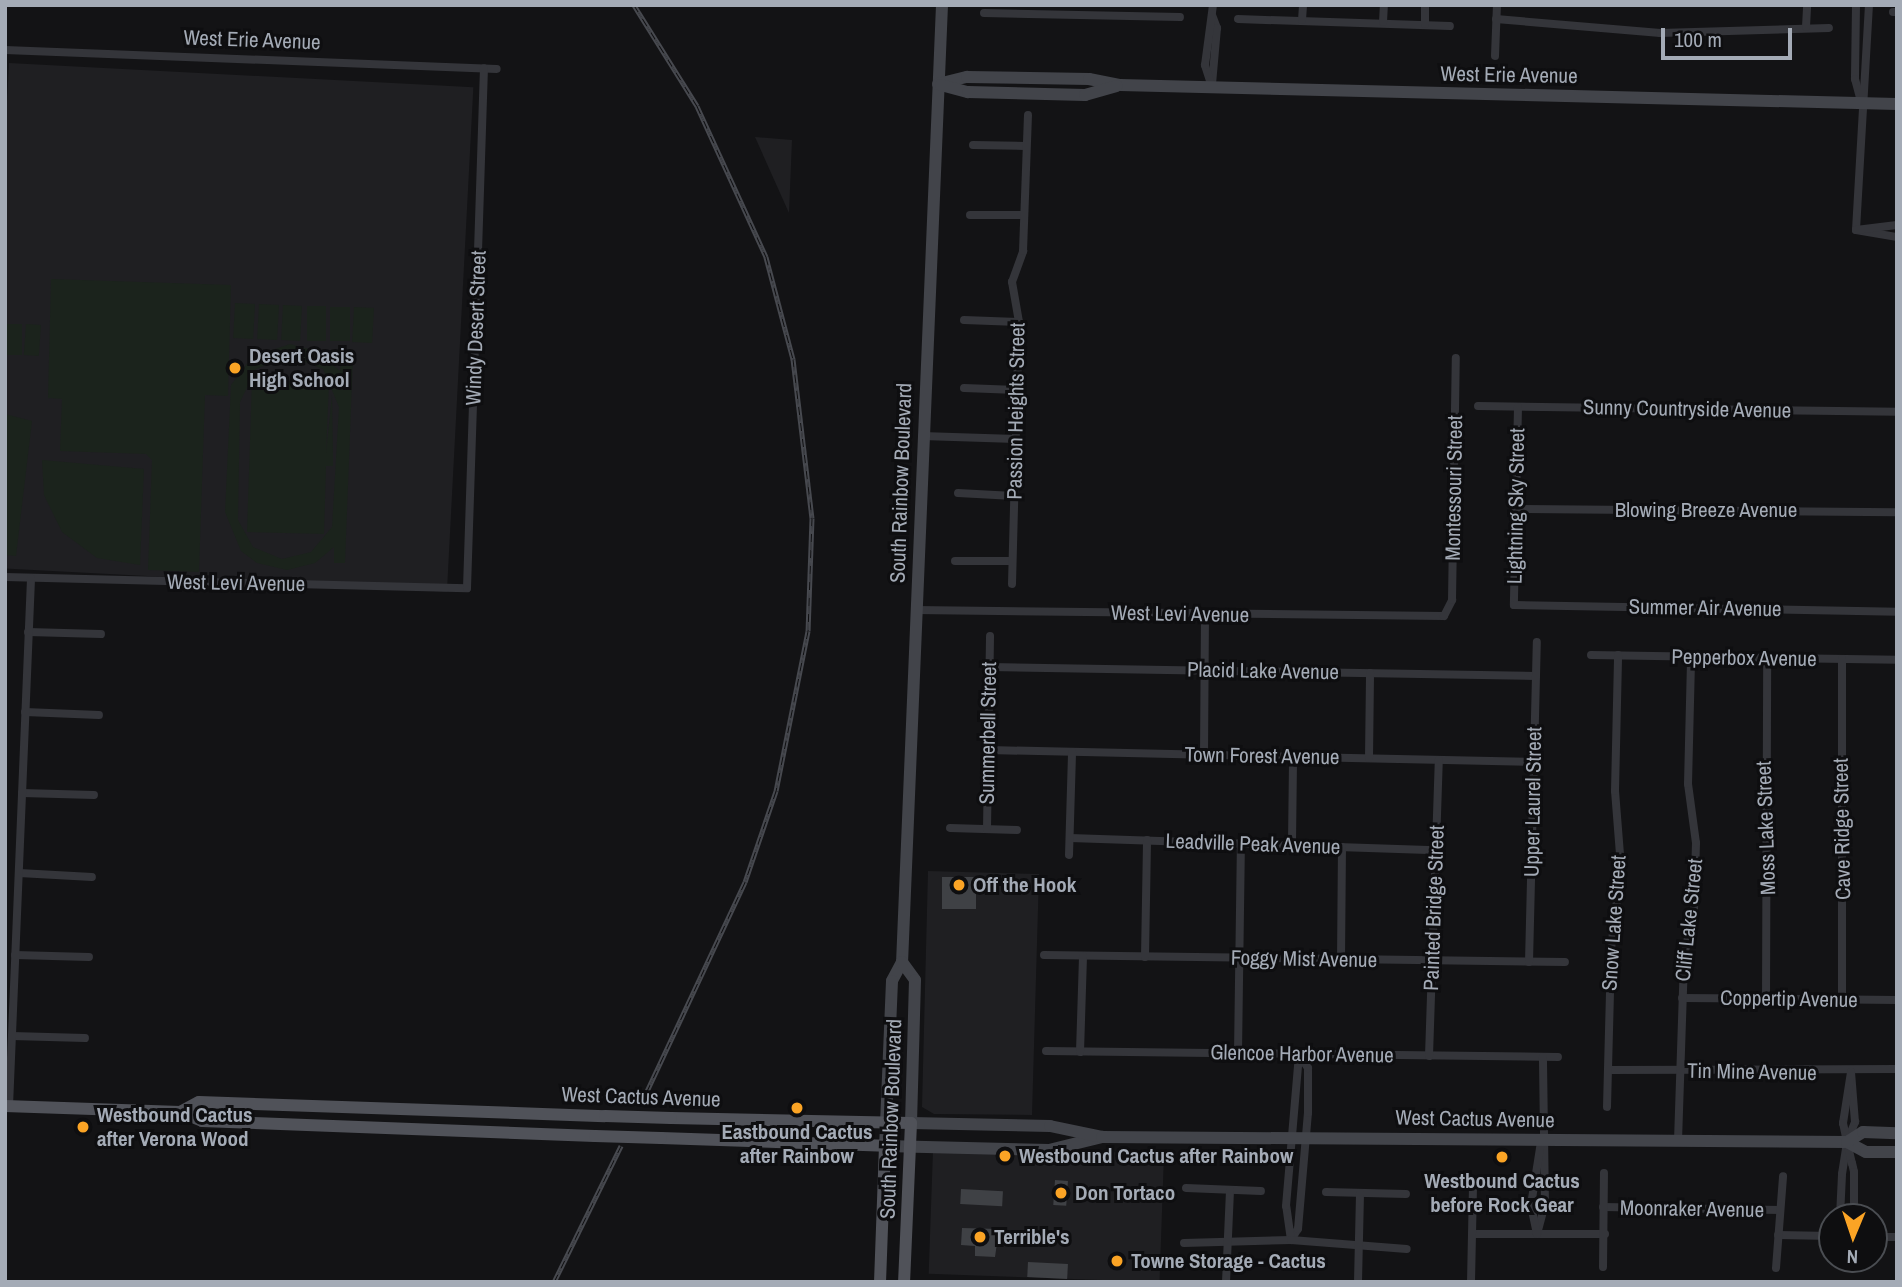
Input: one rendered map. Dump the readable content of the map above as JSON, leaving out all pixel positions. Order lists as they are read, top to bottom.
{
  "streets": {
    "main road": ["South Rainbow Boulevard", "West Cactus Avenue"],
    "street": [
      "West Erie Avenue",
      "Windy Desert Street",
      "Sunny Countryside Avenue",
      "Passion Heights Street",
      "Montessouri Street",
      "Lightning Sky Street",
      "Blowing Breeze Avenue",
      "West Levi Avenue",
      "Summer Air Avenue",
      "Pepperbox Avenue",
      "Placid Lake Avenue",
      "Summerbell Street",
      "Town Forest Avenue",
      "Upper Laurel Street",
      "Moss Lake Street",
      "Cave Ridge Street",
      "Leadville Peak Avenue",
      "Painted Bridge Street",
      "Cliff Lake Street",
      "Snow Lake Street",
      "Foggy Mist Avenue",
      "Coppertip Avenue",
      "Glencoe Harbor Avenue",
      "Tin Mine Avenue",
      "Moonraker Avenue"
    ]
  },
  "crossings": [
    ["West Erie Avenue", "Windy Desert Street"],
    ["West Erie Avenue", "South Rainbow Boulevard"],
    ["Windy Desert Street", "West Levi Avenue"],
    ["Sunny Countryside Avenue", "Lightning Sky Street"],
    ["South Rainbow Boulevard", "West Levi Avenue"],
    ["South Rainbow Boulevard", "West Cactus Avenue"],
    ["Montessouri Street", "West Levi Avenue"],
    ["Lightning Sky Street", "Blowing Breeze Avenue"],
    ["Lightning Sky Street", "Summer Air Avenue"],
    ["Pepperbox Avenue", "Moss Lake Street"],
    ["Pepperbox Avenue", "Cave Ridge Street"],
    ["Pepperbox Avenue", "Cliff Lake Street"],
    ["Pepperbox Avenue", "Snow Lake Street"],
    ["Placid Lake Avenue", "Summerbell Street"],
    ["Placid Lake Avenue", "Upper Laurel Street"],
    ["Summerbell Street", "Town Forest Avenue"],
    ["Town Forest Avenue", "Upper Laurel Street"],
    ["Town Forest Avenue", "Painted Bridge Street"],
    ["Upper Laurel Street", "Foggy Mist Avenue"],
    ["Moss Lake Street", "Coppertip Avenue"],
    ["Cave Ridge Street", "Coppertip Avenue"],
    ["Leadville Peak Avenue", "Painted Bridge Street"],
    ["Painted Bridge Street", "Foggy Mist Avenue"],
    ["Painted Bridge Street", "Glencoe Harbor Avenue"],
    ["Cliff Lake Street", "Coppertip Avenue"],
    ["Cliff Lake Street", "Tin Mine Avenue"],
    ["Cliff Lake Street", "West Cactus Avenue"],
    ["Snow Lake Street", "Tin Mine Avenue"]
  ],
  "places": [
    "Desert Oasis High School",
    "Off the Hook",
    "Eastbound Cactus after Rainbow",
    "Westbound Cactus after Verona Wood",
    "Westbound Cactus after Rainbow",
    "Westbound Cactus before Rock Gear",
    "Don Tortaco",
    "Terrible's",
    "Towne Storage - Cactus"
  ],
  "scale_bar": "100 m",
  "north": "bottom"
}
